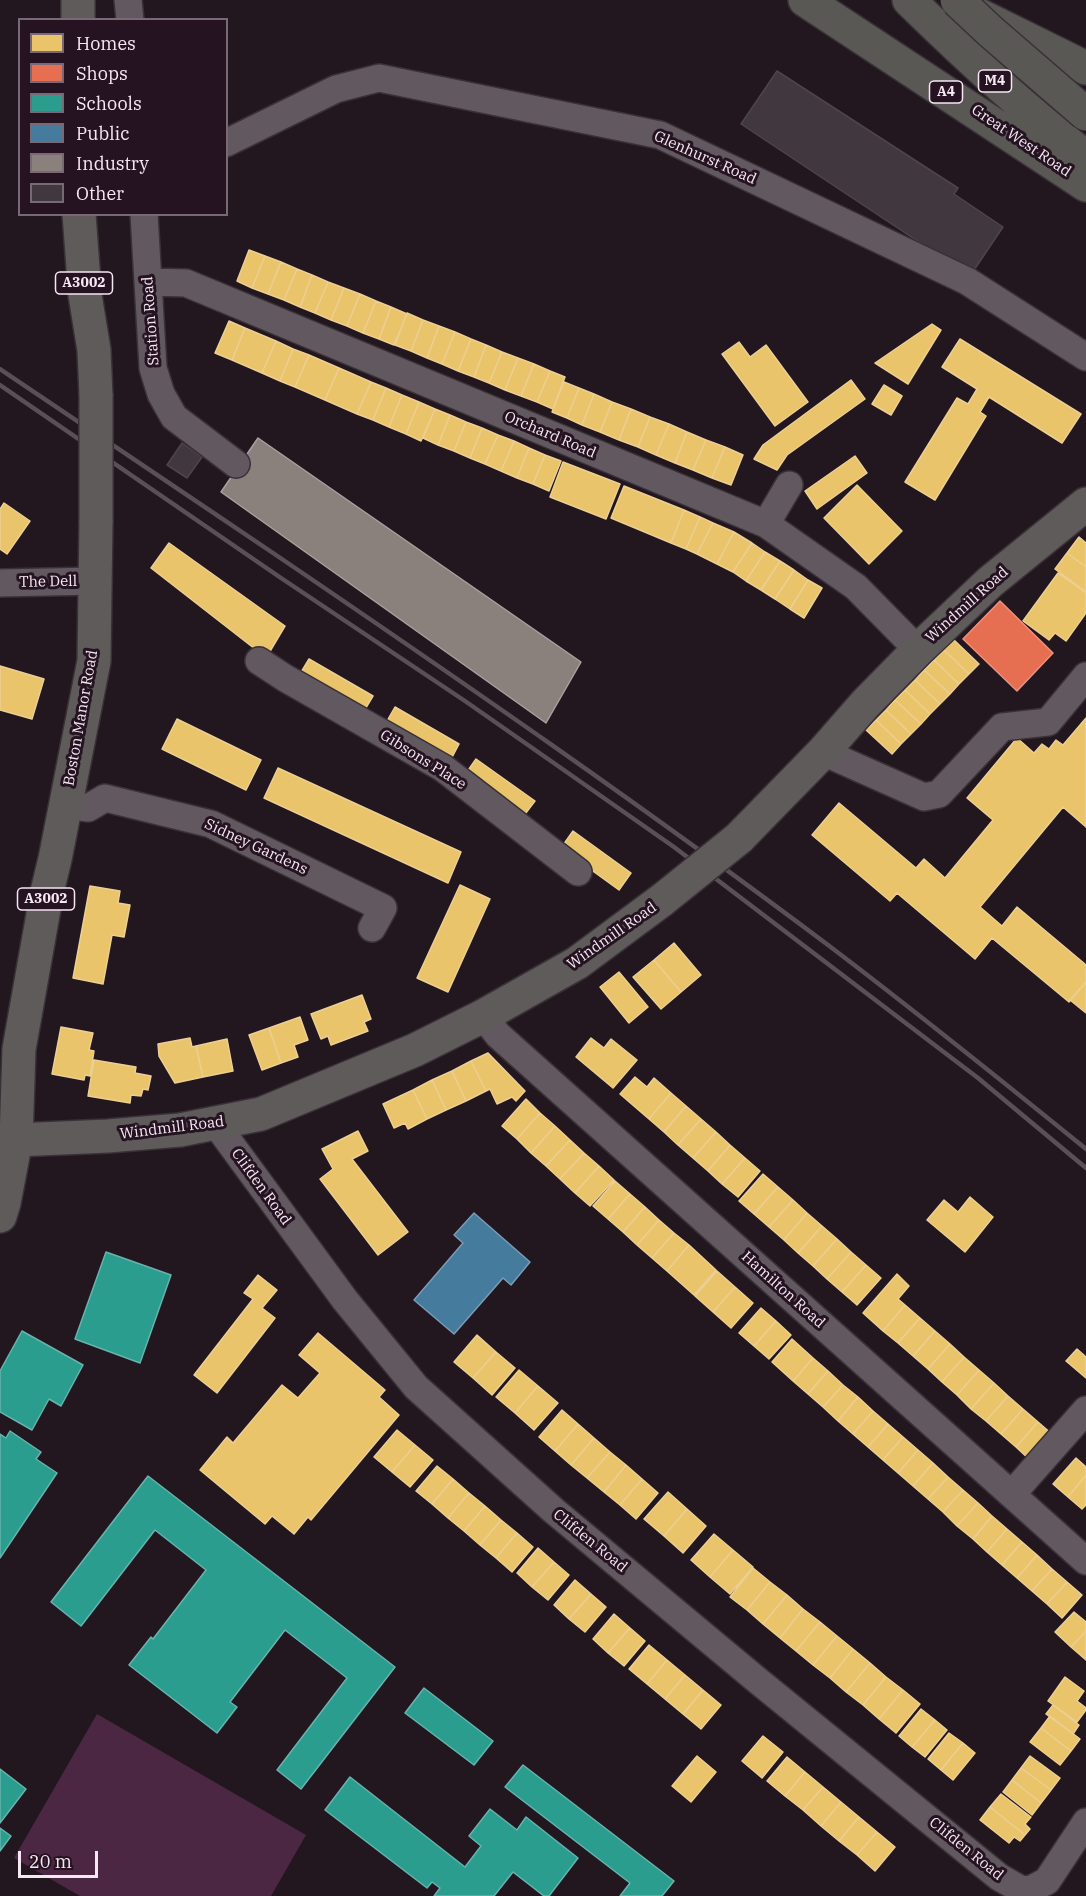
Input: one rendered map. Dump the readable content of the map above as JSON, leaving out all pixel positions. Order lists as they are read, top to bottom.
{
  "streets": {
    "highway": ["M4", "A4", "Great West Road"],
    "main road": ["A3002", "Windmill Road", "Boston Manor Road"],
    "street": [
      "Glenhurst Road",
      "Station Road",
      "Orchard Road",
      "The Dell",
      "Gibsons Place",
      "Sidney Gardens",
      "Clifden Road",
      "Hamilton Road"
    ]
  },
  "crossings": [
    ["Station Road", "Orchard Road"],
    ["Orchard Road", "Windmill Road"],
    ["The Dell", "Boston Manor Road"],
    ["Windmill Road", "Boston Manor Road"],
    ["Windmill Road", "Clifden Road"],
    ["Windmill Road", "Hamilton Road"],
    ["Boston Manor Road", "Sidney Gardens"]
  ],
  "legend": [
    "Homes",
    "Shops",
    "Schools",
    "Public",
    "Industry",
    "Other"
  ],
  "scale_bar": "20 m"
}
